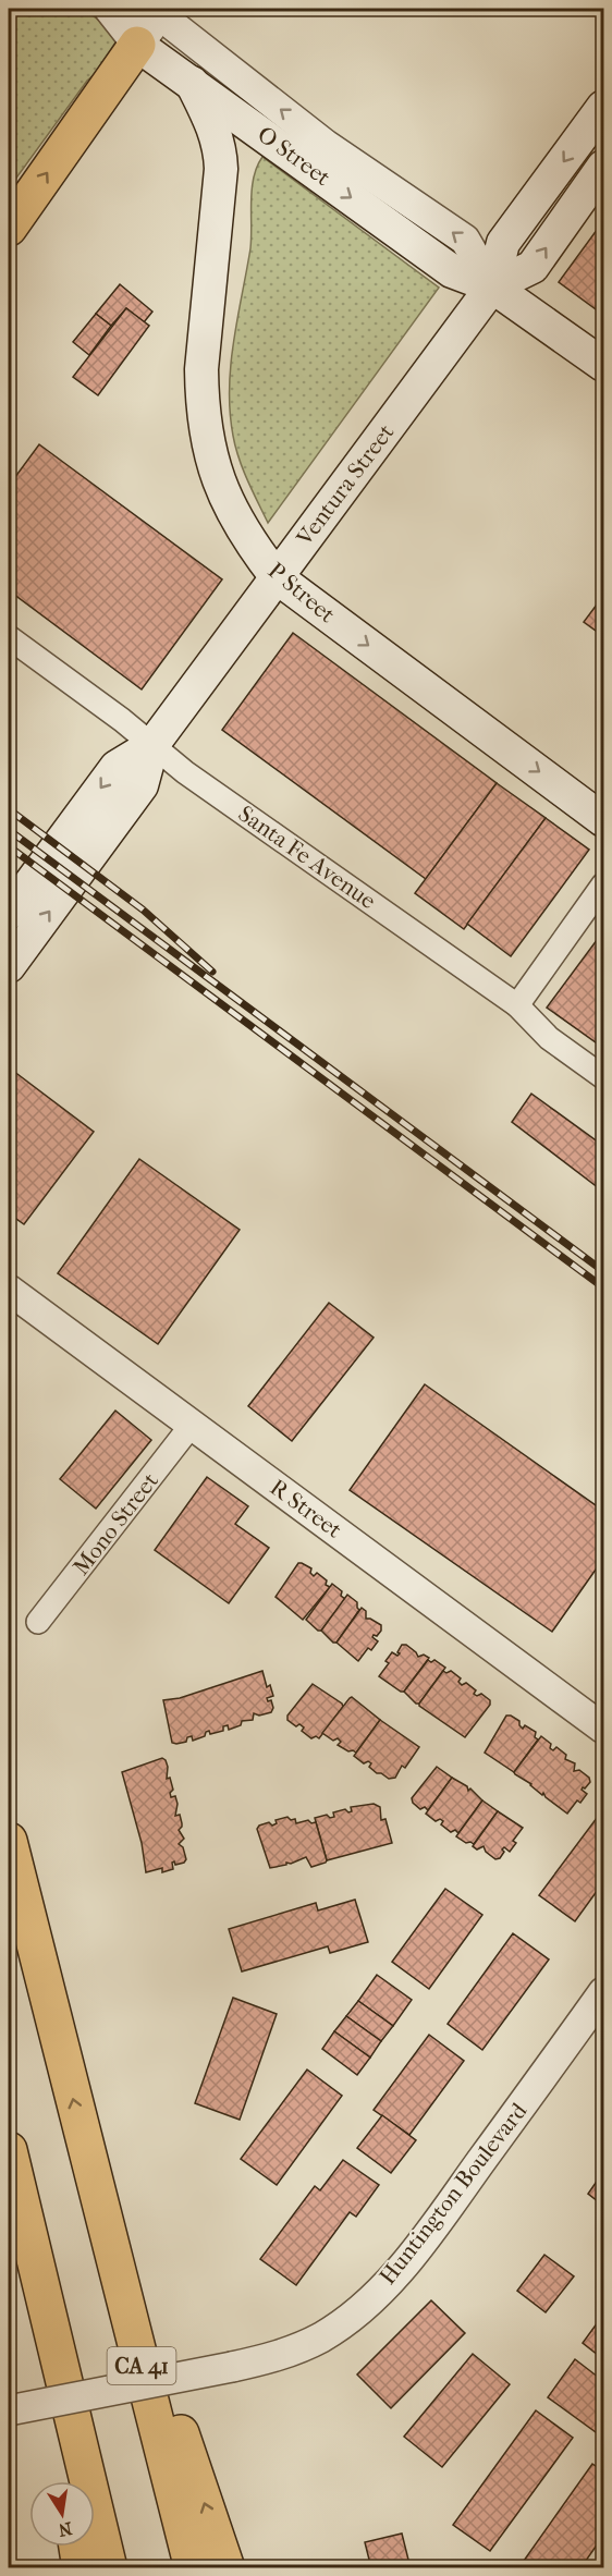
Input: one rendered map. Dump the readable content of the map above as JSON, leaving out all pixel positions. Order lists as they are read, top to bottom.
{
  "streets": {
    "highway": ["CA 41"],
    "main road": ["O Street", "Ventura Street", "P Street"],
    "street": [
      "Santa Fe Avenue",
      "R Street",
      "Mono Street",
      "Huntington Boulevard"
    ]
  },
  "crossings": [
    ["O Street", "Ventura Street"],
    ["O Street", "P Street"],
    ["Ventura Street", "P Street"],
    ["Ventura Street", "Santa Fe Avenue"],
    ["R Street", "Mono Street"]
  ],
  "one_way": ["P Street"],
  "north": "bottom"
}
